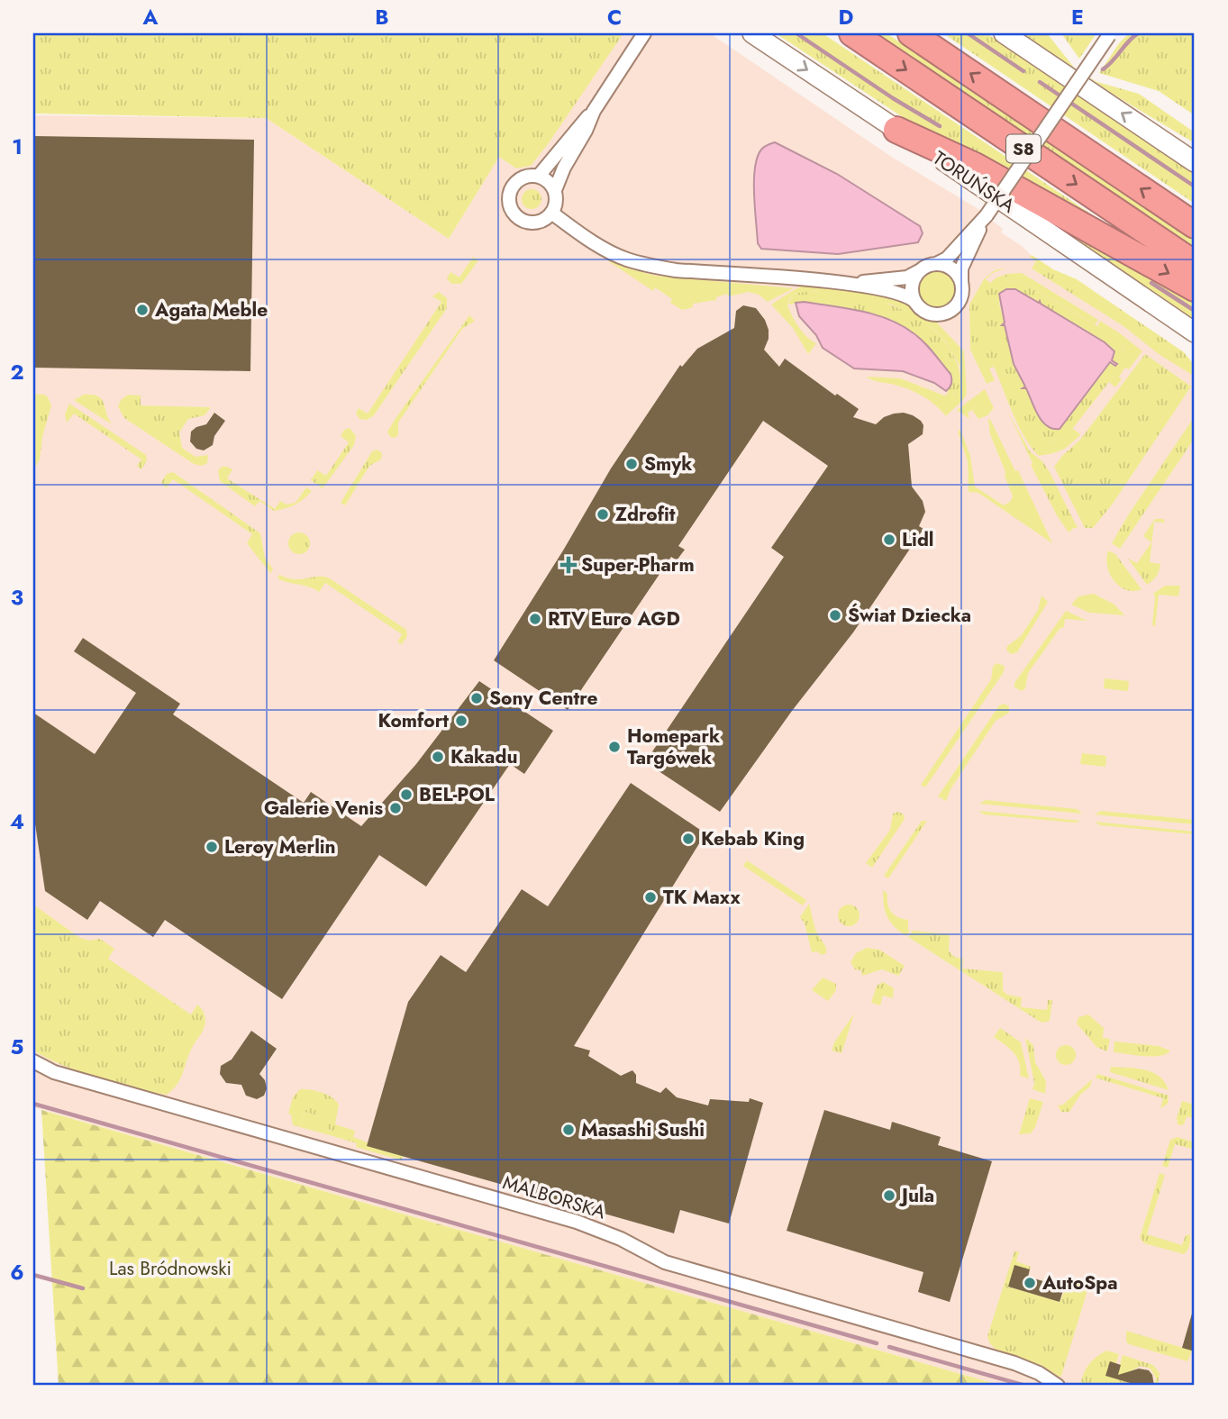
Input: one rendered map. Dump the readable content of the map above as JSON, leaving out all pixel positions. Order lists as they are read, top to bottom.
{
  "streets": {
    "highway": ["S8"],
    "main road": ["TORUŃSKA"],
    "street": ["MALBORSKA"]
  },
  "parks": ["Las Bródnowski"],
  "places": {
    "other": [
      "Agata Meble",
      "Smyk",
      "Zdrofit",
      "Lidl",
      "Świat Dziecka",
      "RTV Euro AGD",
      "Sony Centre",
      "Komfort",
      "Homepark Targówek",
      "Kakadu",
      "BEL-POL",
      "Galerie Venis",
      "Kebab King",
      "Leroy Merlin",
      "TK Maxx",
      "Masashi Sushi",
      "Jula",
      "AutoSpa"
    ],
    "health": ["Super-Pharm"]
  },
  "grid": {
    "columns": [
      "A",
      "B",
      "C",
      "D",
      "E"
    ],
    "rows": [
      "1",
      "2",
      "3",
      "4",
      "5",
      "6"
    ]
  }
}
